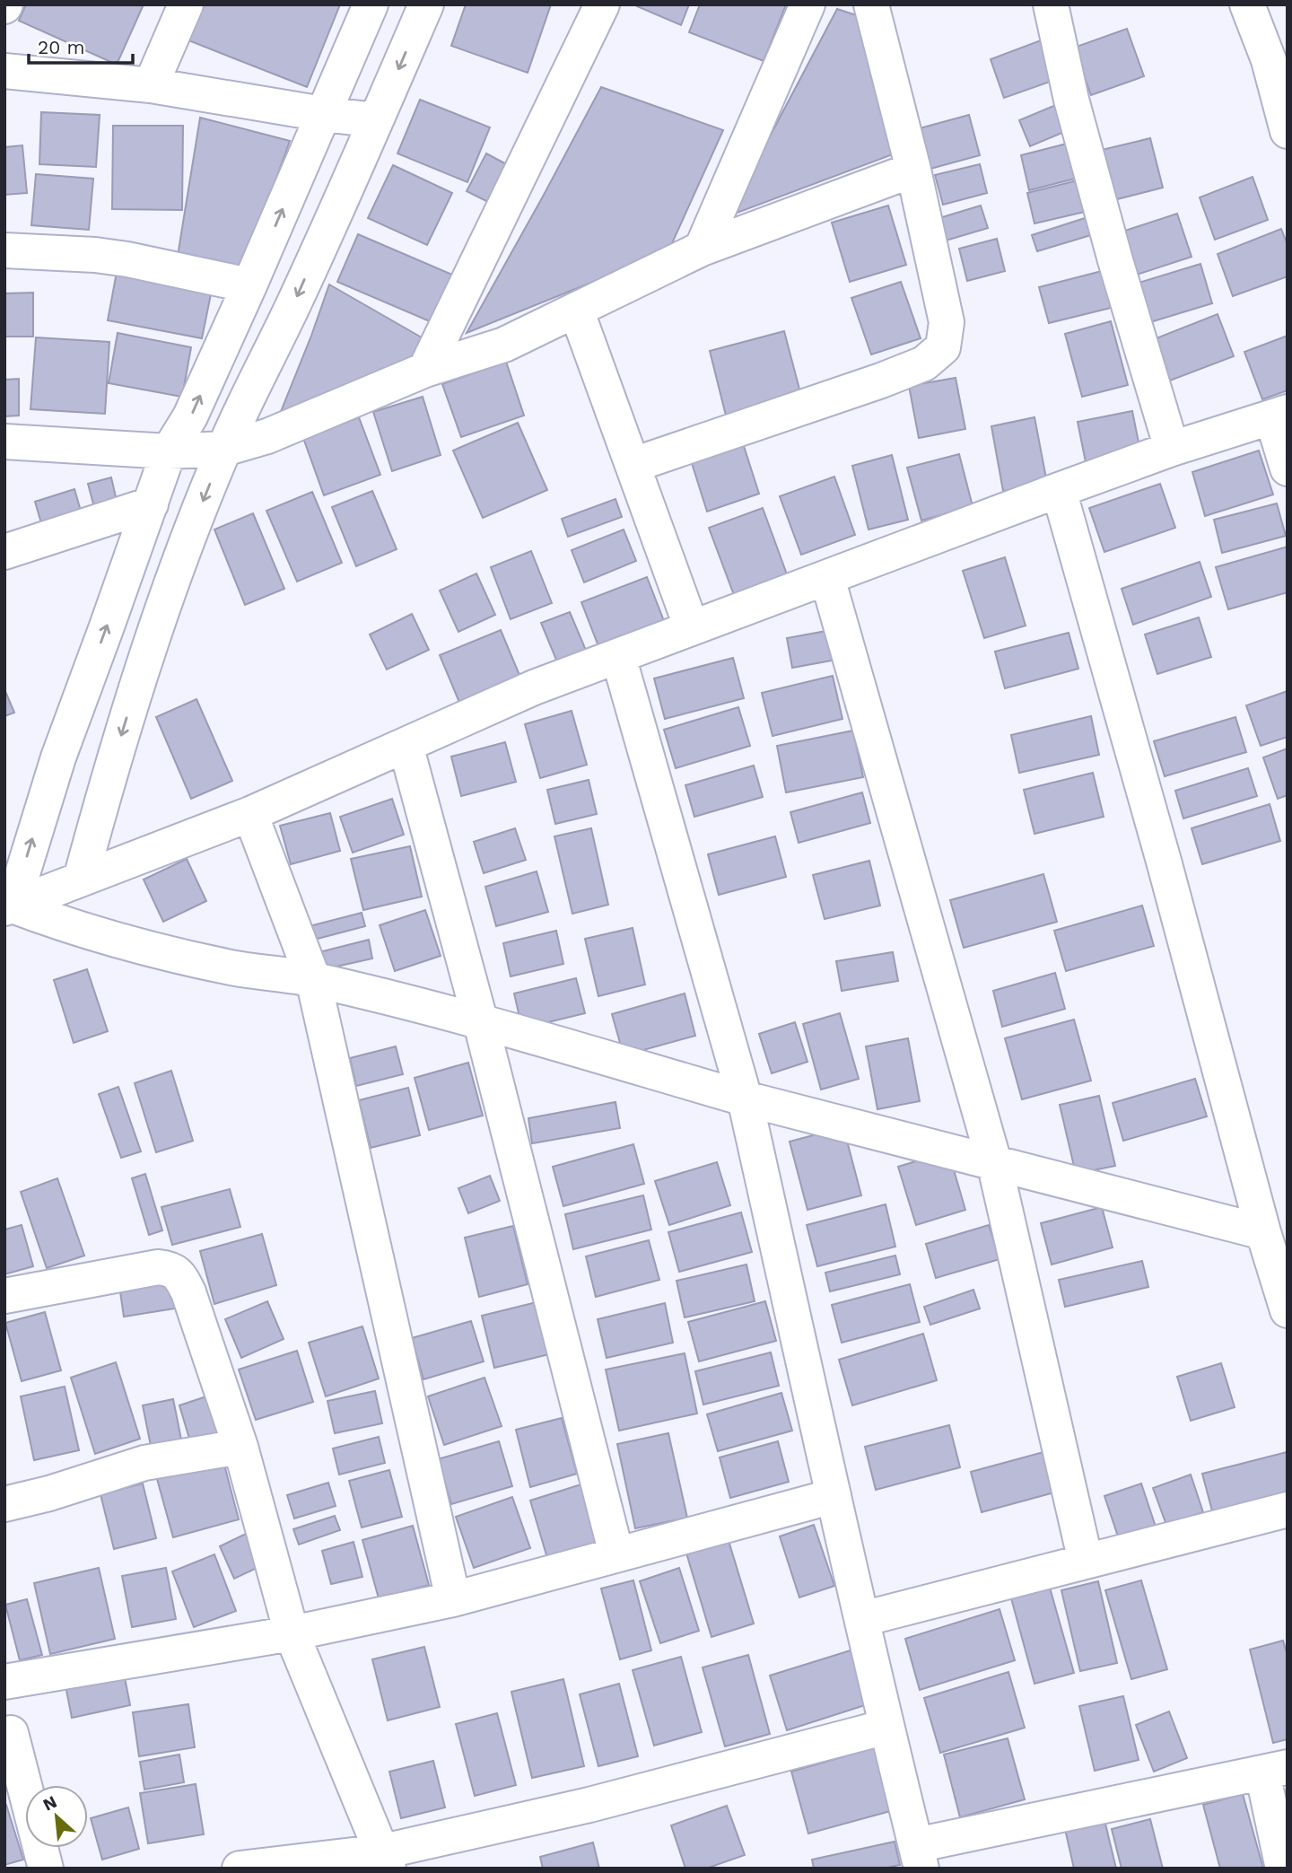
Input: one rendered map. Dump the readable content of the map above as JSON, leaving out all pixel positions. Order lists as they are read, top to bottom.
{
  "scale_bar": "20 m",
  "north": "top left"
}
